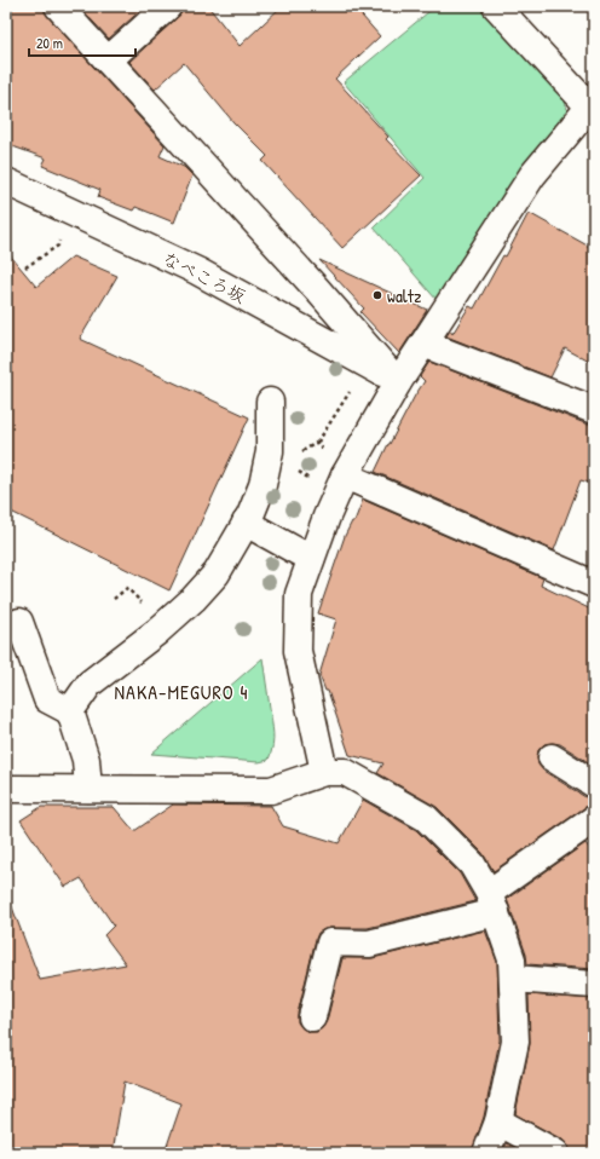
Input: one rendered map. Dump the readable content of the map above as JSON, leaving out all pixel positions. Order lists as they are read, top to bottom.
{
  "streets": {
    "street": ["なべころ坂"]
  },
  "districts": ["NAKA-MEGURO 4"],
  "places": ["waltz"],
  "scale_bar": "20 m"
}
